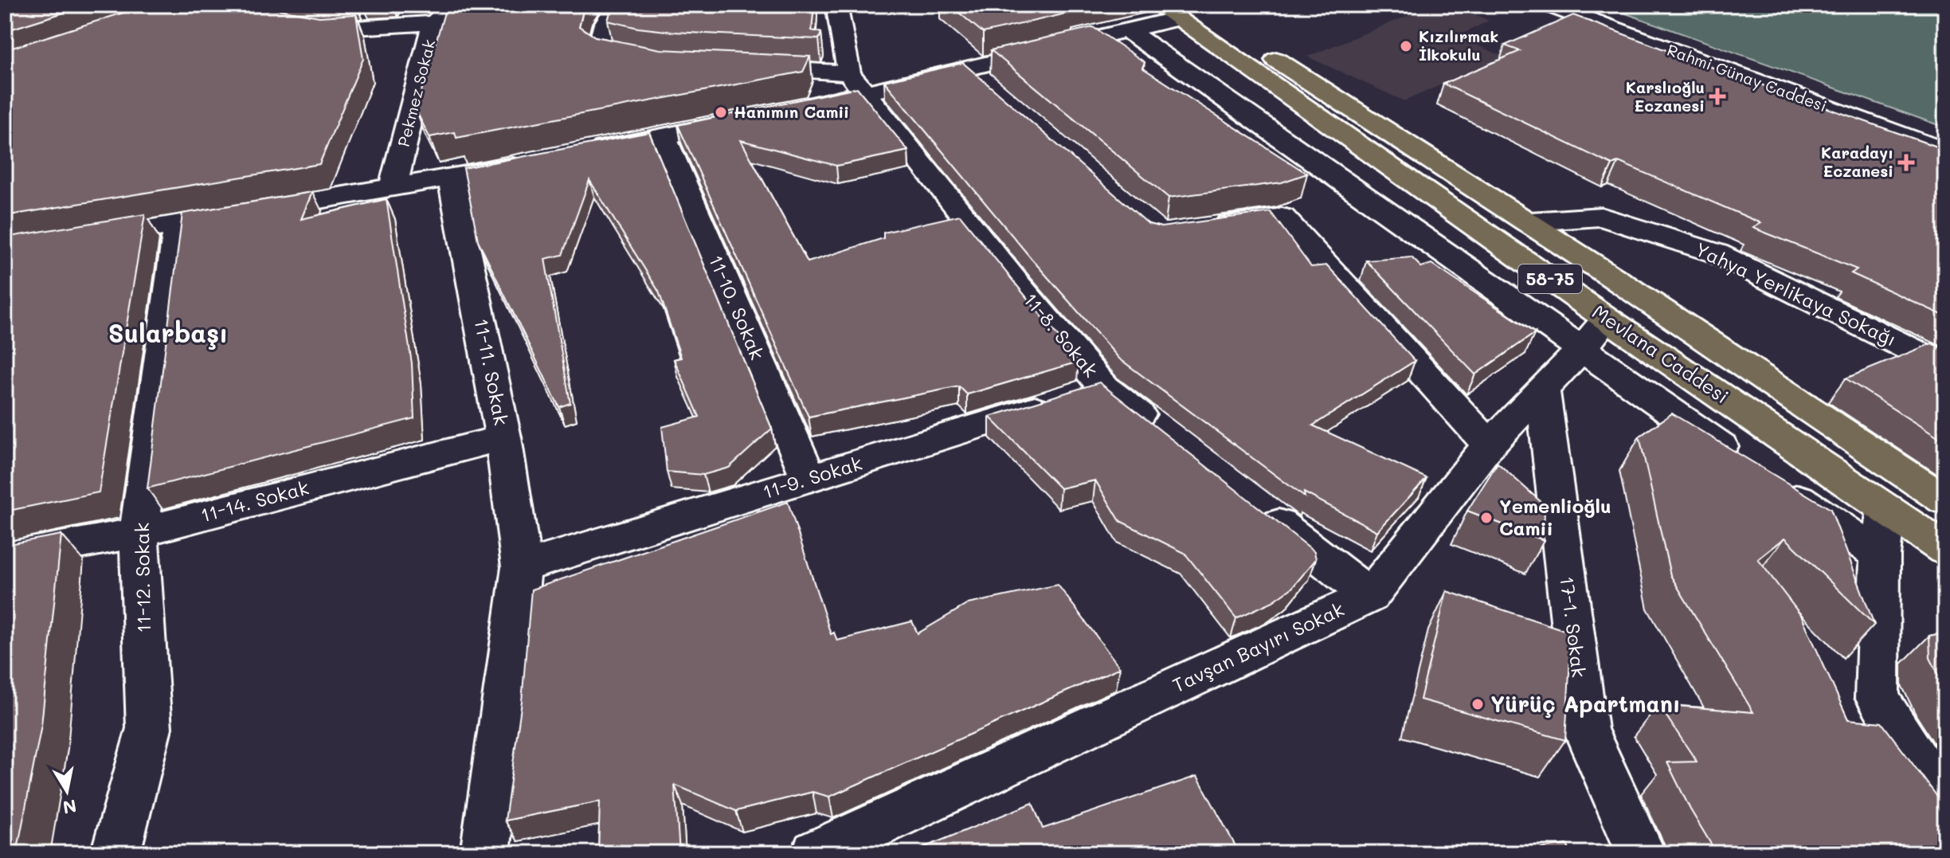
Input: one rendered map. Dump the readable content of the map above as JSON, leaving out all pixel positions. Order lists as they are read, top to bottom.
{
  "streets": {
    "main road": ["58-75", "Mevlana Caddesi"],
    "street": [
      "Rahmi Günay Caddesi",
      "Pekmez Sokak",
      "Yahya Yerlikaya Sokağı",
      "11-10. Sokak",
      "11-8. Sokak",
      "11-11. Sokak",
      "11-9. Sokak",
      "11-14. Sokak",
      "11-12. Sokak",
      "17-1. Sokak",
      "Tavşan Bayırı Sokak"
    ]
  },
  "crossings": [
    ["Yahya Yerlikaya Sokağı", "Mevlana Caddesi"],
    ["11-10. Sokak", "11-9. Sokak"],
    ["11-8. Sokak", "11-9. Sokak"],
    ["Mevlana Caddesi", "Tavşan Bayırı Sokak"],
    ["11-11. Sokak", "11-9. Sokak"],
    ["11-11. Sokak", "11-14. Sokak"],
    ["11-14. Sokak", "11-12. Sokak"],
    ["17-1. Sokak", "Tavşan Bayırı Sokak"]
  ],
  "districts": ["Sularbaşı"],
  "places": {
    "other": [
      "Kızılırmak İlkokulu",
      "Hanımın Camii",
      "Yemenlioğlu Camii",
      "Yürüç Apartmanı"
    ],
    "health": ["Karslıoğlu Eczanesi", "Karadayı Eczanesi"]
  },
  "north": "bottom"
}
